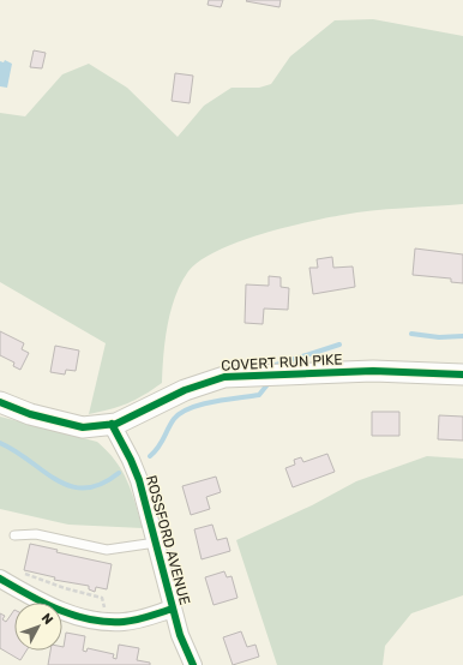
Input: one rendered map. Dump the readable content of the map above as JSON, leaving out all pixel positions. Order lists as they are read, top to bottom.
{
  "streets": {
    "street": ["COVERT RUN PIKE", "ROSSFORD AVENUE"]
  },
  "crossings": [
    ["COVERT RUN PIKE", "ROSSFORD AVENUE"]
  ],
  "north": "top right"
}
